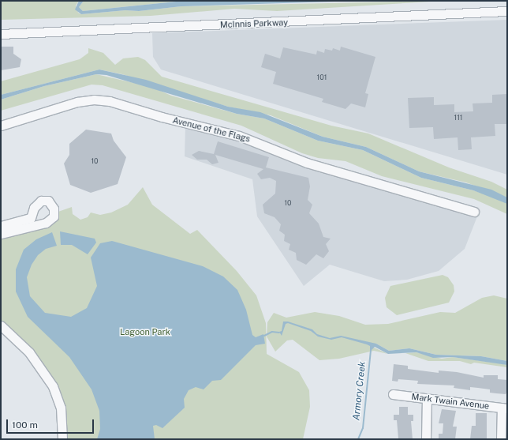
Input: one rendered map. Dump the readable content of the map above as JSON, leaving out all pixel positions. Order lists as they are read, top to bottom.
{
  "streets": {
    "street": ["McInnis Parkway", "Avenue of the Flags", "Mark Twain Avenue"]
  },
  "water": ["Armory Creek"],
  "parks": ["Lagoon Park"],
  "house_numbers": [
    "101",
    "111",
    "10",
    "10"
  ],
  "scale_bar": "100 m"
}
